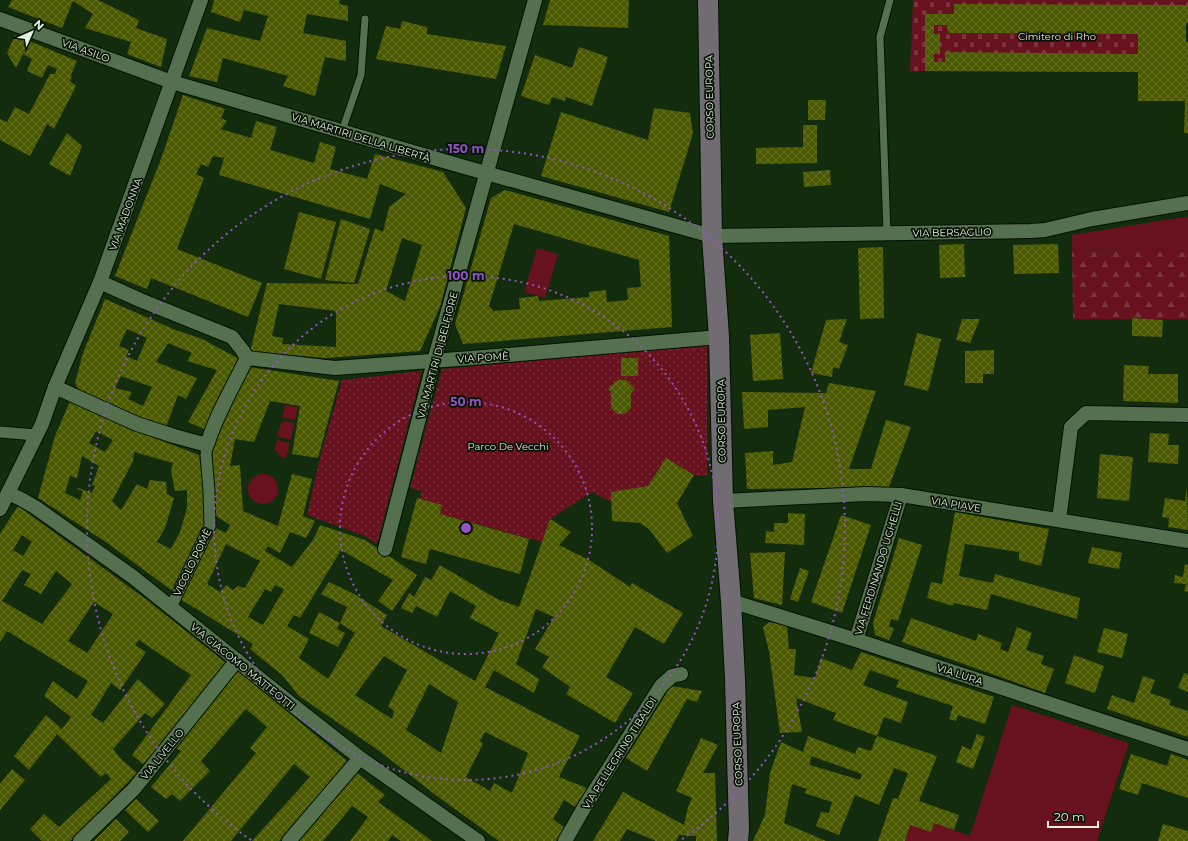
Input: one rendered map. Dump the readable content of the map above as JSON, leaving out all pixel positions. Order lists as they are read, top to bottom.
{
  "streets": {
    "main road": ["CORSO EUROPA"],
    "street": [
      "VIA ASILO",
      "VIA MARTIRI DELLA LIBERTÀ",
      "VIA MADONNA",
      "VIA BERSAGLIO",
      "VIA MARTIRI DI BELFIORE",
      "VIA POMÈ",
      "VIA PIAVE",
      "VICOLO POMÈ",
      "VIA FERDINANDO UGHELLI",
      "VIA GIACOMO MATTEOTTI",
      "VIA LURA",
      "VIA PELLEGRINO TIBALDI",
      "VIA LIVELLO"
    ]
  },
  "crossings": [
    ["VIA ASILO", "VIA MARTIRI DELLA LIBERTÀ"],
    ["VIA ASILO", "VIA MADONNA"],
    ["CORSO EUROPA", "VIA MARTIRI DELLA LIBERTÀ"],
    ["CORSO EUROPA", "VIA BERSAGLIO"],
    ["CORSO EUROPA", "VIA POMÈ"],
    ["CORSO EUROPA", "VIA PIAVE"],
    ["CORSO EUROPA", "VIA LURA"],
    ["VIA MARTIRI DELLA LIBERTÀ", "VIA MADONNA"],
    ["VIA MARTIRI DELLA LIBERTÀ", "VIA BERSAGLIO"],
    ["VIA MARTIRI DELLA LIBERTÀ", "VIA MARTIRI DI BELFIORE"],
    ["VIA MADONNA", "VIA GIACOMO MATTEOTTI"],
    ["VIA MARTIRI DI BELFIORE", "VIA POMÈ"],
    ["VIA POMÈ", "VICOLO POMÈ"],
    ["VIA PIAVE", "VIA FERDINANDO UGHELLI"],
    ["VICOLO POMÈ", "VIA GIACOMO MATTEOTTI"],
    ["VIA FERDINANDO UGHELLI", "VIA LURA"],
    ["VIA GIACOMO MATTEOTTI", "VIA LIVELLO"]
  ],
  "parks": ["Cimitero di Rho", "Parco De Vecchi"],
  "scale_bar": "20 m",
  "north": "top right",
  "rings": ["150 m", "100 m", "50 m"]
}
